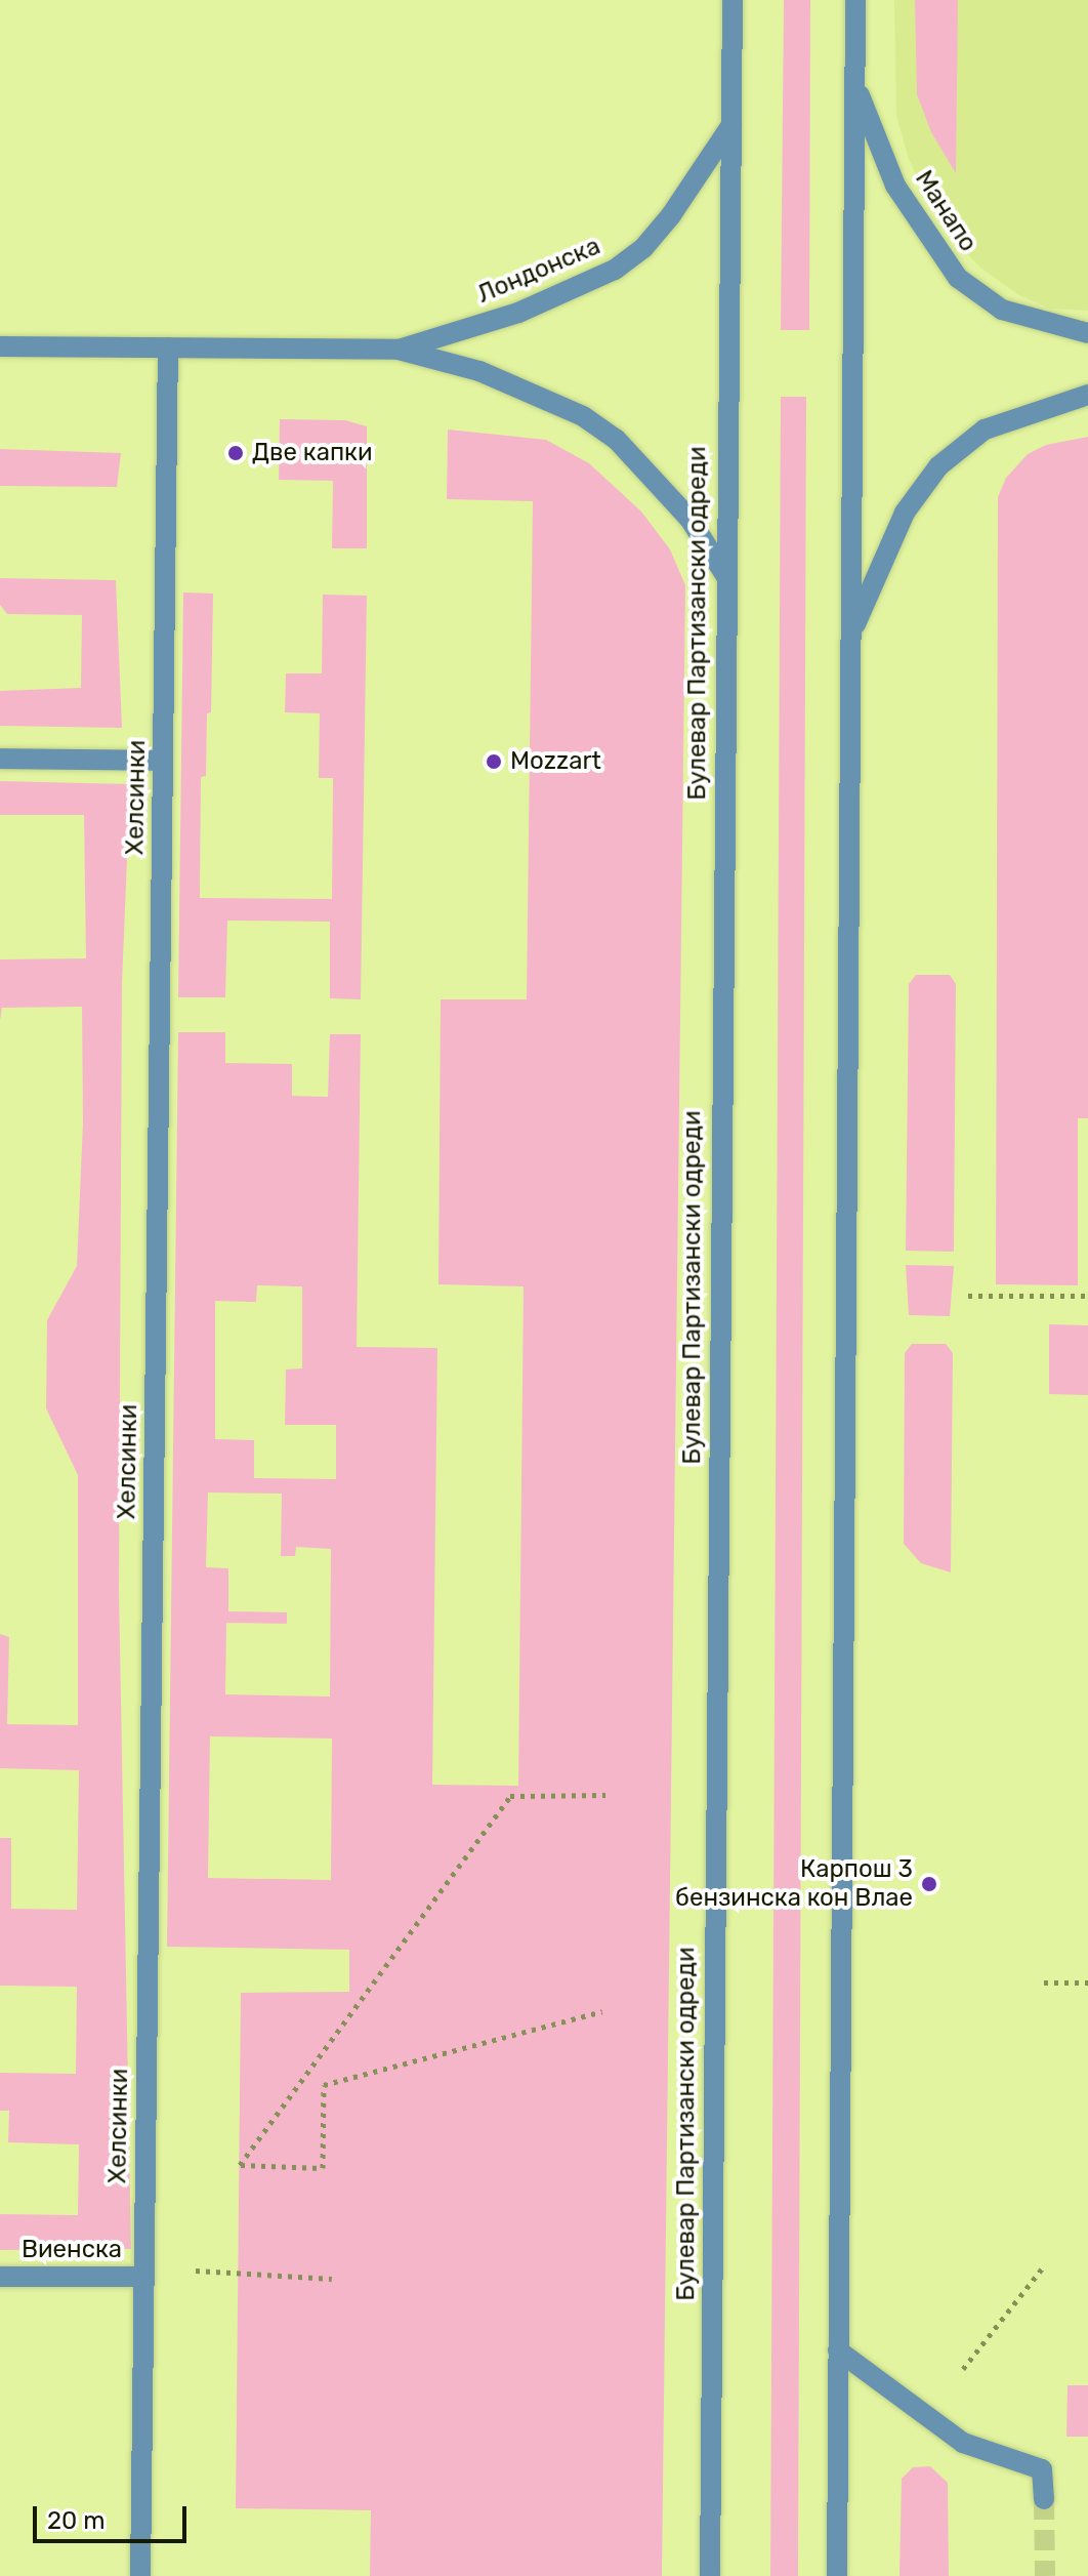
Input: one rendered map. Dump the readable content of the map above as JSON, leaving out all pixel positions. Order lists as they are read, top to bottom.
{
  "streets": {
    "street": [
      "Манапо",
      "Лондонска",
      "Булевар Партизански одреди",
      "Хелсинки",
      "Виенска"
    ]
  },
  "crossings": [
    ["Лондонска", "Булевар Партизански одреди"],
    ["Лондонска", "Хелсинки"],
    ["Хелсинки", "Виенска"]
  ],
  "places": ["Две капки", "Mozzart", "Карпош 3 бензинска кон Влае"],
  "scale_bar": "20 m"
}
